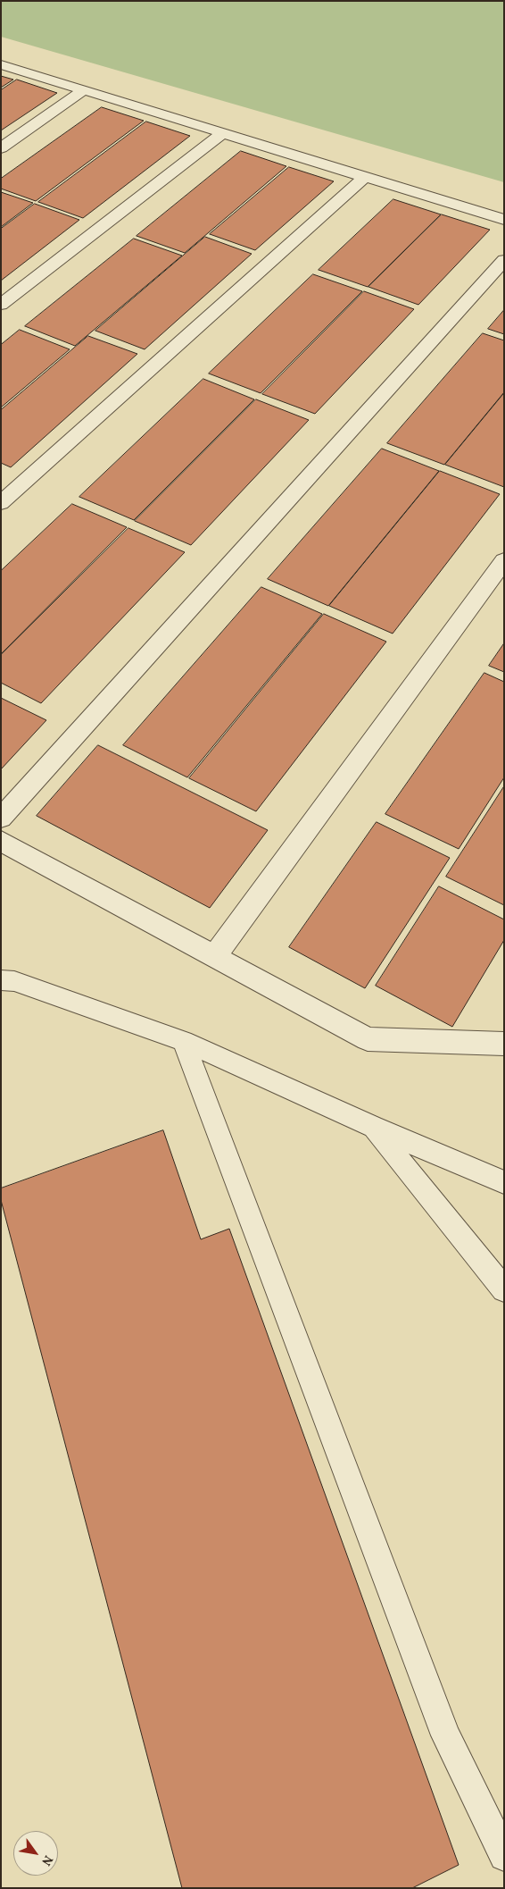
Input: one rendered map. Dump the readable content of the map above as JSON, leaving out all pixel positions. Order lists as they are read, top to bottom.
{
  "north": "bottom right"
}
